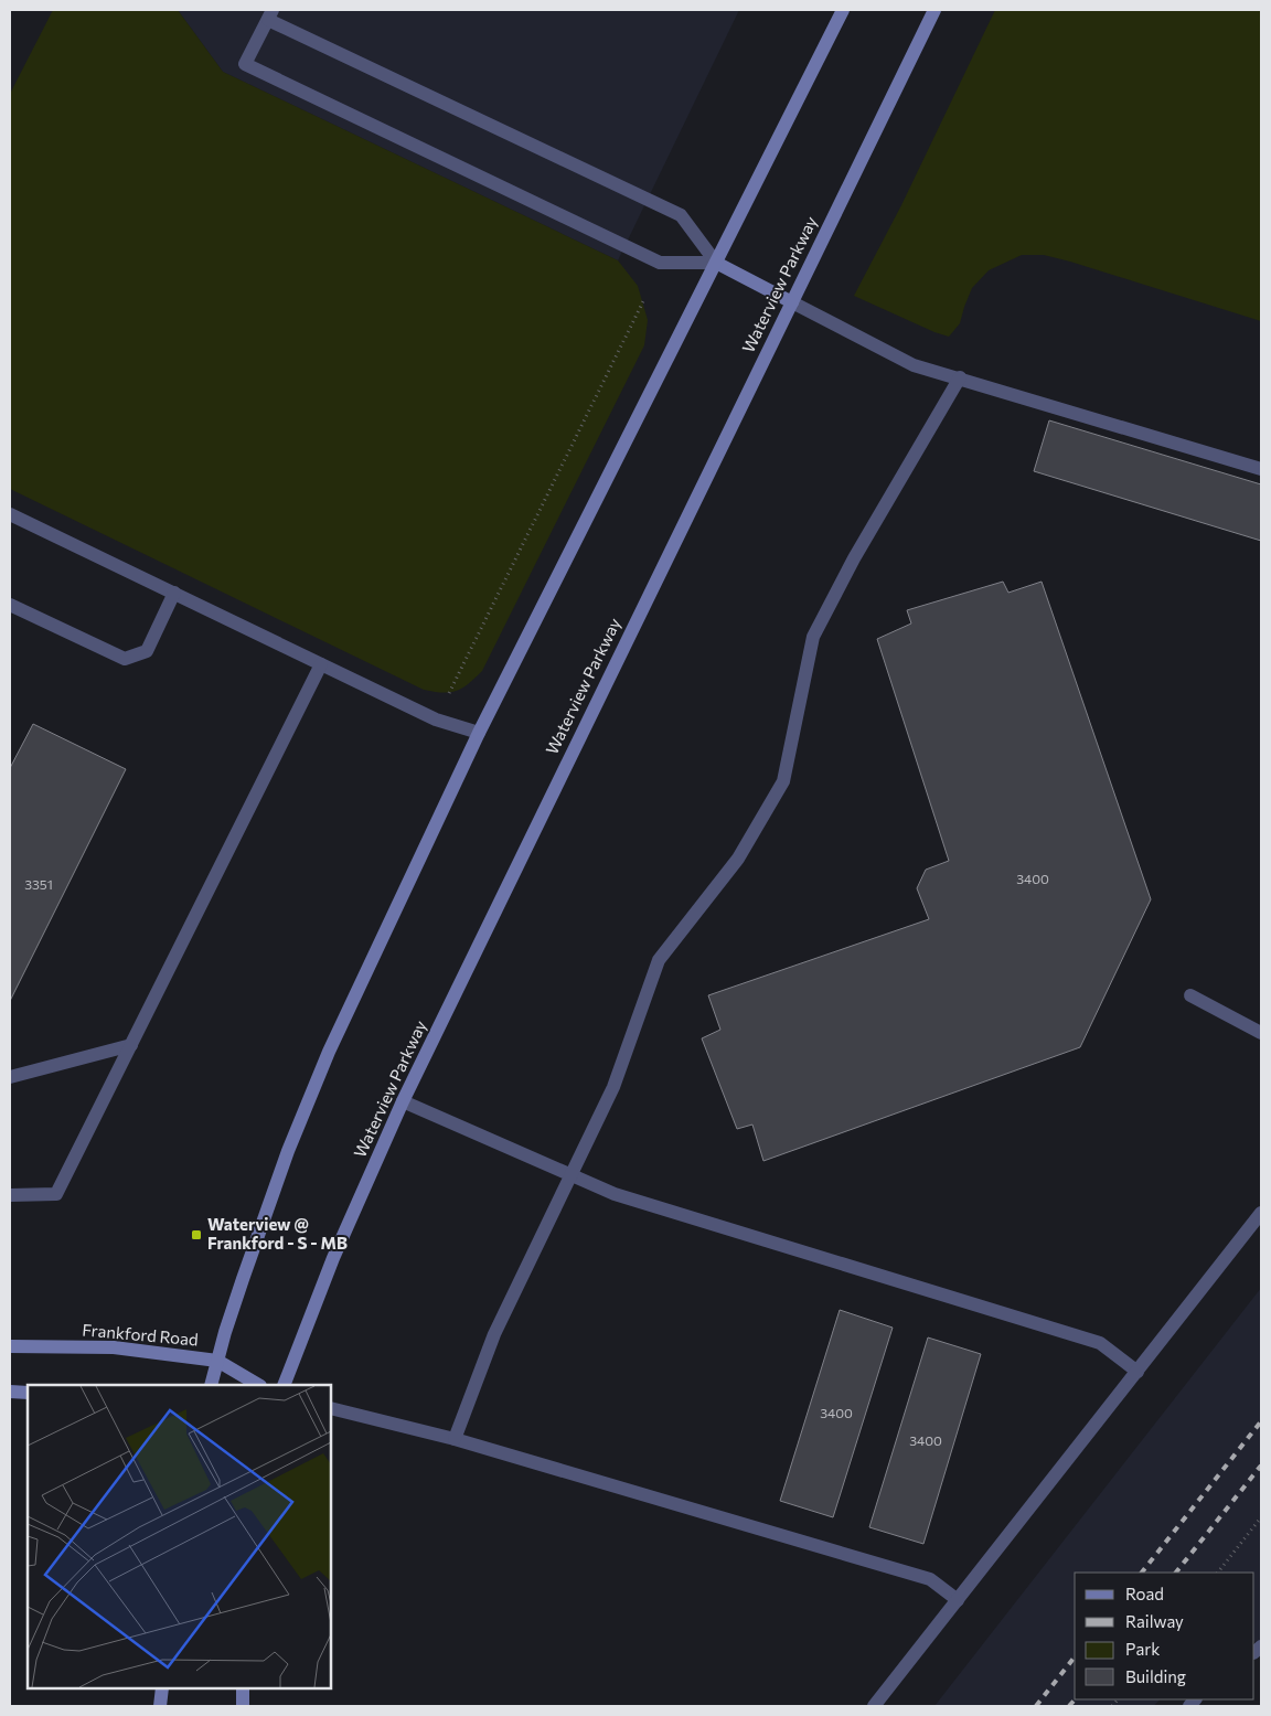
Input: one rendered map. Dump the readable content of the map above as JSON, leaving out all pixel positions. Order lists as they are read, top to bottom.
{
  "streets": {
    "main road": ["Waterview Parkway", "Frankford Road"]
  },
  "places": {
    "transit": ["Waterview @ Frankford - S - MB"]
  },
  "house_numbers": [
    "3400",
    "3351",
    "3400",
    "3400"
  ],
  "legend": [
    "Road",
    "Railway",
    "Park",
    "Building"
  ]
}
